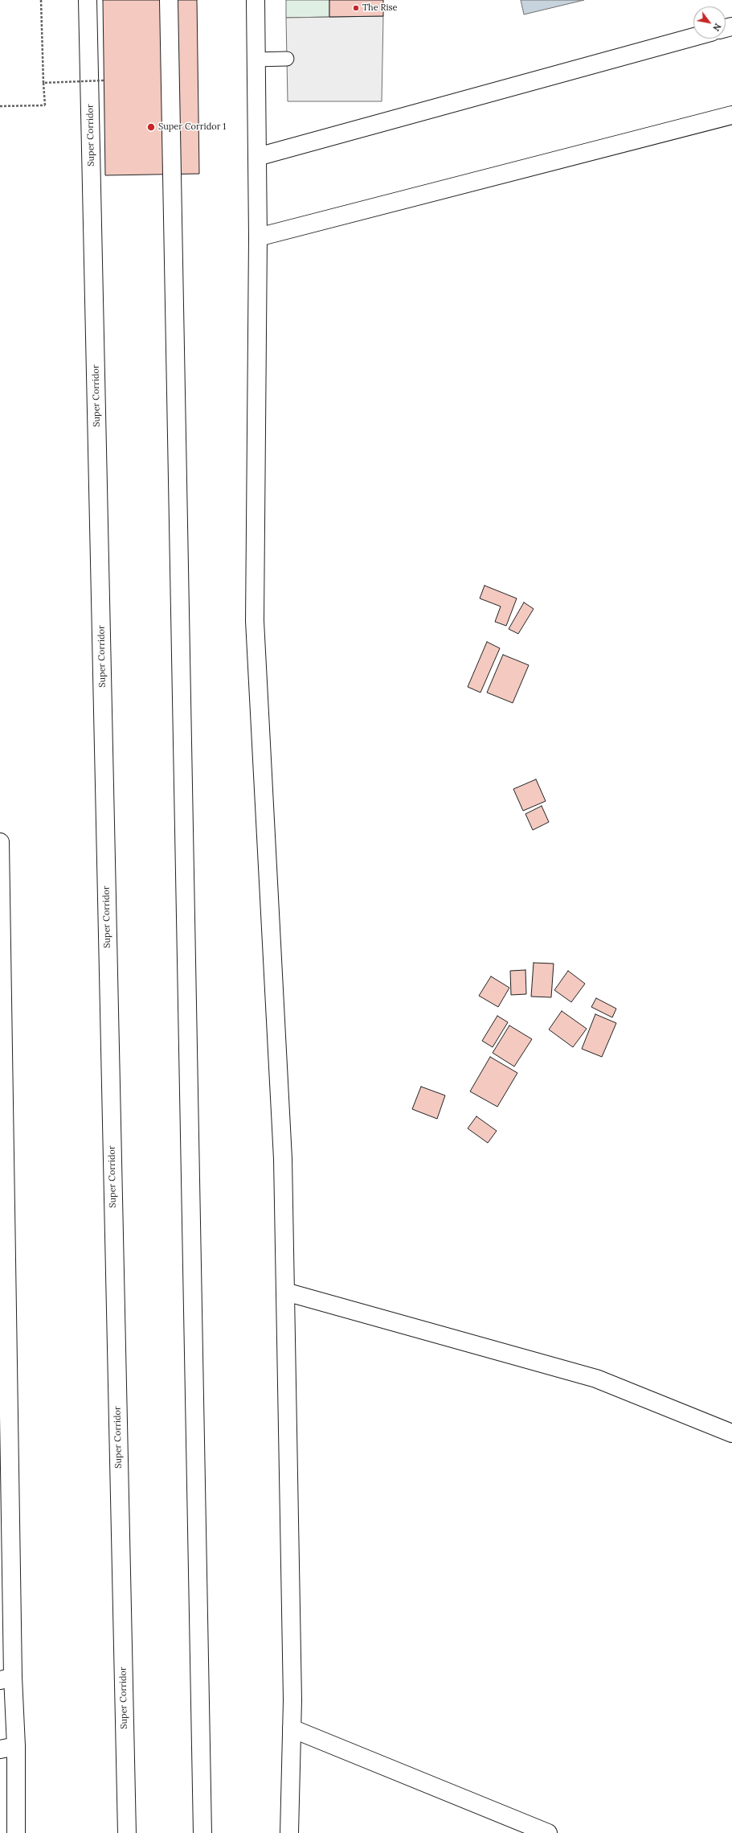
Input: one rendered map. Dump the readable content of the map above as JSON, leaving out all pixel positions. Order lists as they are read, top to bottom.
{
  "streets": {
    "street": ["Super Corridor"]
  },
  "places": ["The Rise", "Super Corridor 1"],
  "north": "bottom right"
}
